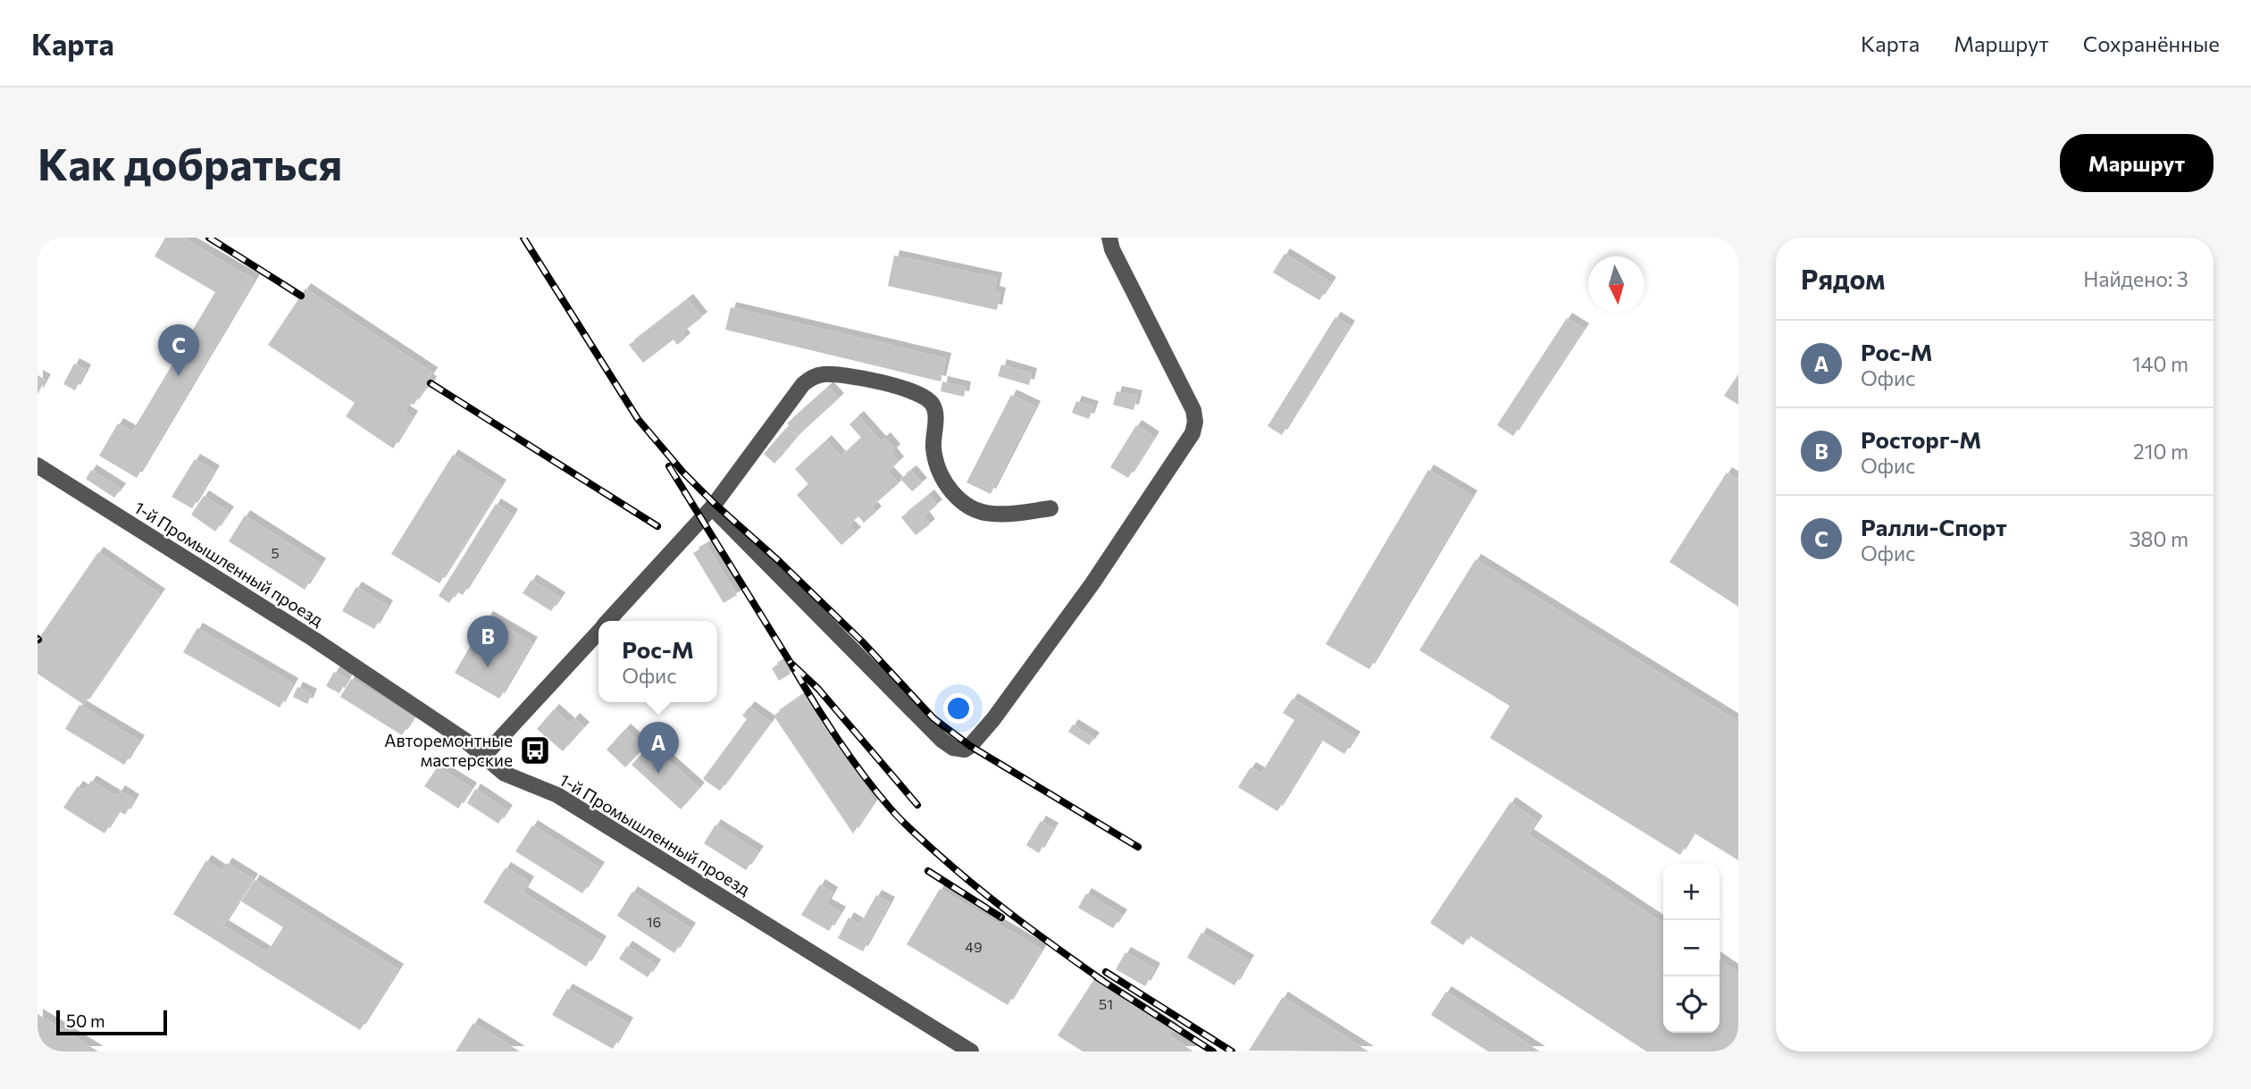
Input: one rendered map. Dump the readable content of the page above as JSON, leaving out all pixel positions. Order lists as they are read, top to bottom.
{
  "streets": {
    "street": ["1-й Промышленный проезд"]
  },
  "places": {
    "bus stop": ["Авторемонтные мастерские"]
  },
  "house_numbers": [
    "5",
    "16",
    "49",
    "51"
  ],
  "scale_bar": "50 m",
  "north": "bottom",
  "page": {
    "header": "Карта",
    "nav": ["Карта", "Маршрут", "Сохранённые"],
    "buttons": "Маршрут",
    "title": "Как добраться",
    "heading": ["Рядом", "Найдено: 3"],
    "list": [
      {
        "mark": "A",
        "name": "Рос-М",
        "note": "Офис",
        "value": "140 m"
      },
      {
        "mark": "B",
        "name": "Росторг-М",
        "note": "Офис",
        "value": "210 m"
      },
      {
        "mark": "C",
        "name": "Ралли-Спорт",
        "note": "Офис",
        "value": "380 m"
      }
    ],
    "pins": ["C", "B", "A"],
    "popup": ["Рос-М", "Офис"],
    "map_buttons": ["+", "−"],
    "scale": "50 m"
  }
}
